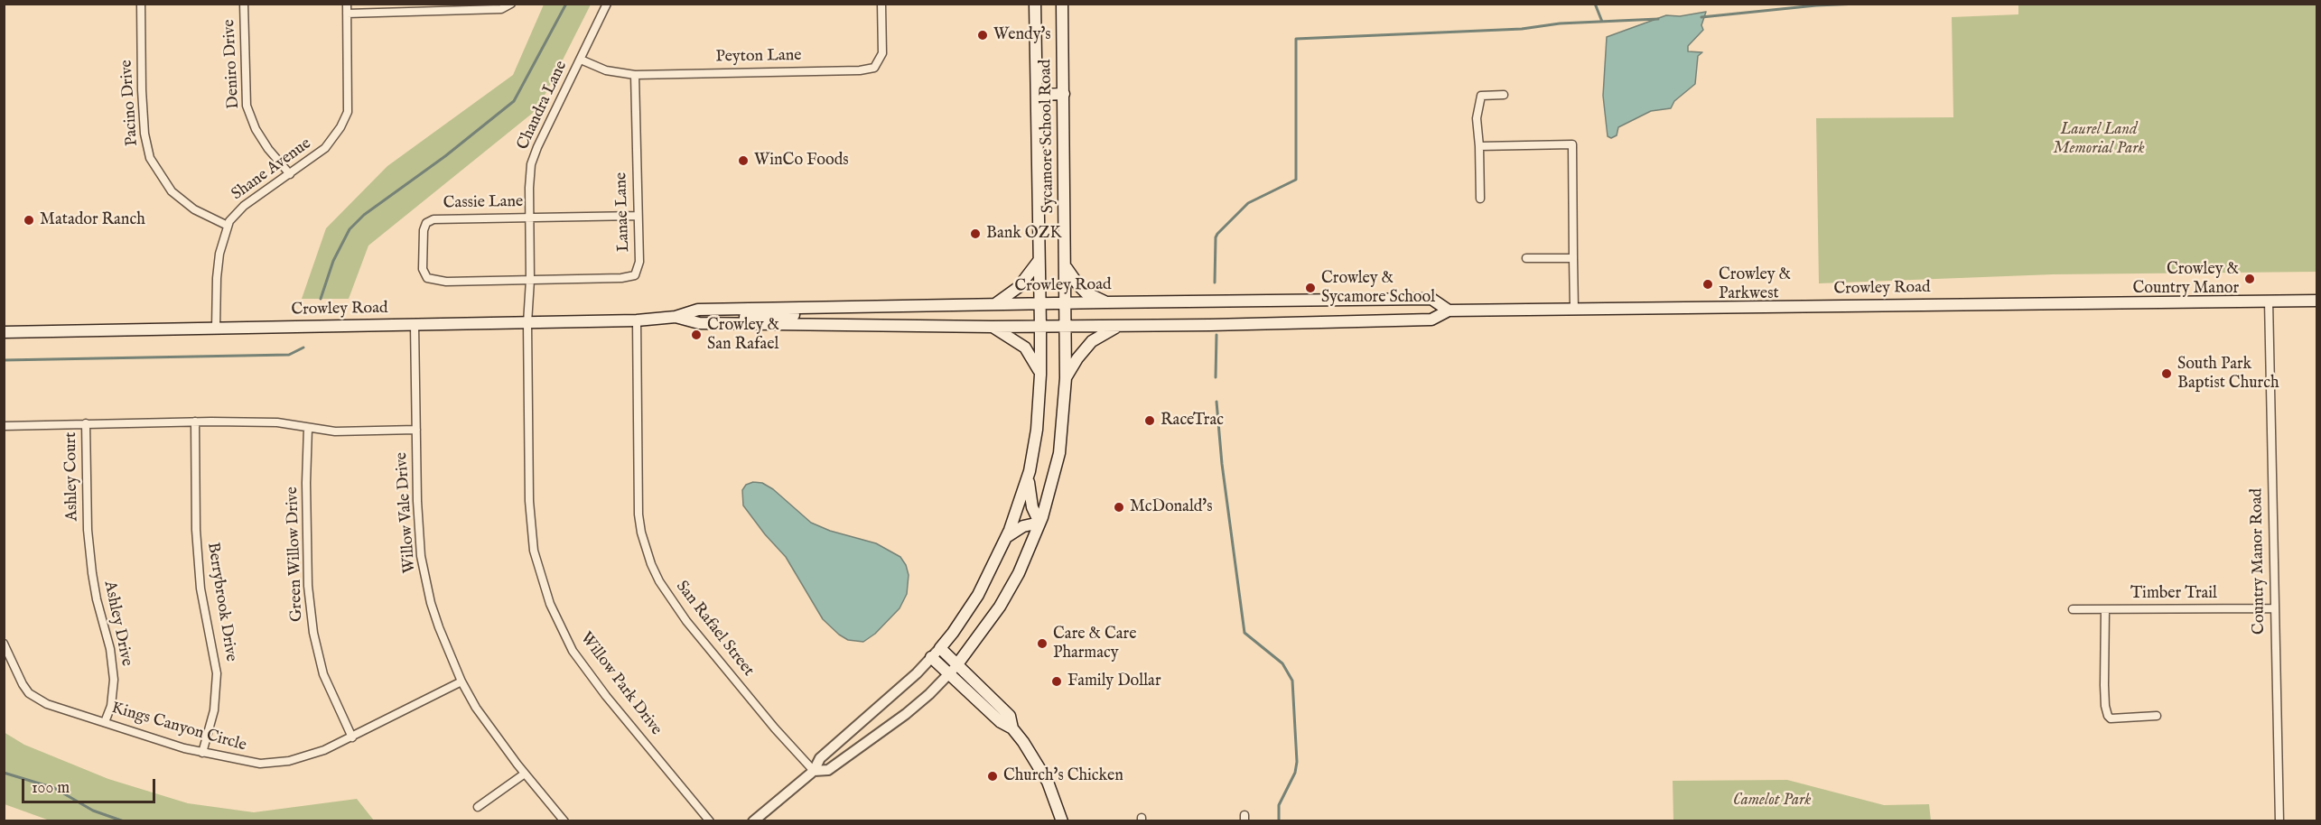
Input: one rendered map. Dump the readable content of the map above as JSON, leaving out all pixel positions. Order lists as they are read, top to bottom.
{
  "streets": {
    "main road": ["Sycamore School Road", "Crowley Road"],
    "street": [
      "Peyton Lane",
      "Deniro Drive",
      "Pacino Drive",
      "Chandra Lane",
      "Shane Avenue",
      "Cassie Lane",
      "Lanae Lane",
      "Ashley Court",
      "Willow Vale Drive",
      "Green Willow Drive",
      "Country Manor Road",
      "Timber Trail",
      "Berrybrook Drive",
      "Ashley Drive",
      "San Rafael Street",
      "Willow Park Drive",
      "Kings Canyon Circle"
    ]
  },
  "crossings": [
    ["Peyton Lane", "Chandra Lane"],
    ["Peyton Lane", "Lanae Lane"],
    ["Deniro Drive", "Shane Avenue"],
    ["Pacino Drive", "Shane Avenue"],
    ["Chandra Lane", "Cassie Lane"],
    ["Chandra Lane", "Lanae Lane"],
    ["Chandra Lane", "Crowley Road"],
    ["Chandra Lane", "Willow Park Drive"],
    ["Sycamore School Road", "Crowley Road"],
    ["Shane Avenue", "Crowley Road"],
    ["Cassie Lane", "Lanae Lane"],
    ["Crowley Road", "Willow Vale Drive"],
    ["Crowley Road", "Country Manor Road"],
    ["Crowley Road", "San Rafael Street"],
    ["Crowley Road", "Willow Park Drive"],
    ["Ashley Court", "Ashley Drive"],
    ["Willow Vale Drive", "Kings Canyon Circle"],
    ["Green Willow Drive", "Kings Canyon Circle"],
    ["Country Manor Road", "Timber Trail"],
    ["Berrybrook Drive", "Kings Canyon Circle"],
    ["Ashley Drive", "Kings Canyon Circle"]
  ],
  "parks": ["Laurel Land Memorial Park", "Camelot Park"],
  "places": [
    "Wendy's",
    "WinCo Foods",
    "Matador Ranch",
    "Bank OZK",
    "Crowley & Country Manor",
    "Crowley & Parkwest",
    "Crowley & Sycamore School",
    "Crowley & San Rafael",
    "South Park Baptist Church",
    "RaceTrac",
    "McDonald's",
    "Care & Care Pharmacy",
    "Family Dollar",
    "Church's Chicken"
  ],
  "scale_bar": "100 m"
}
